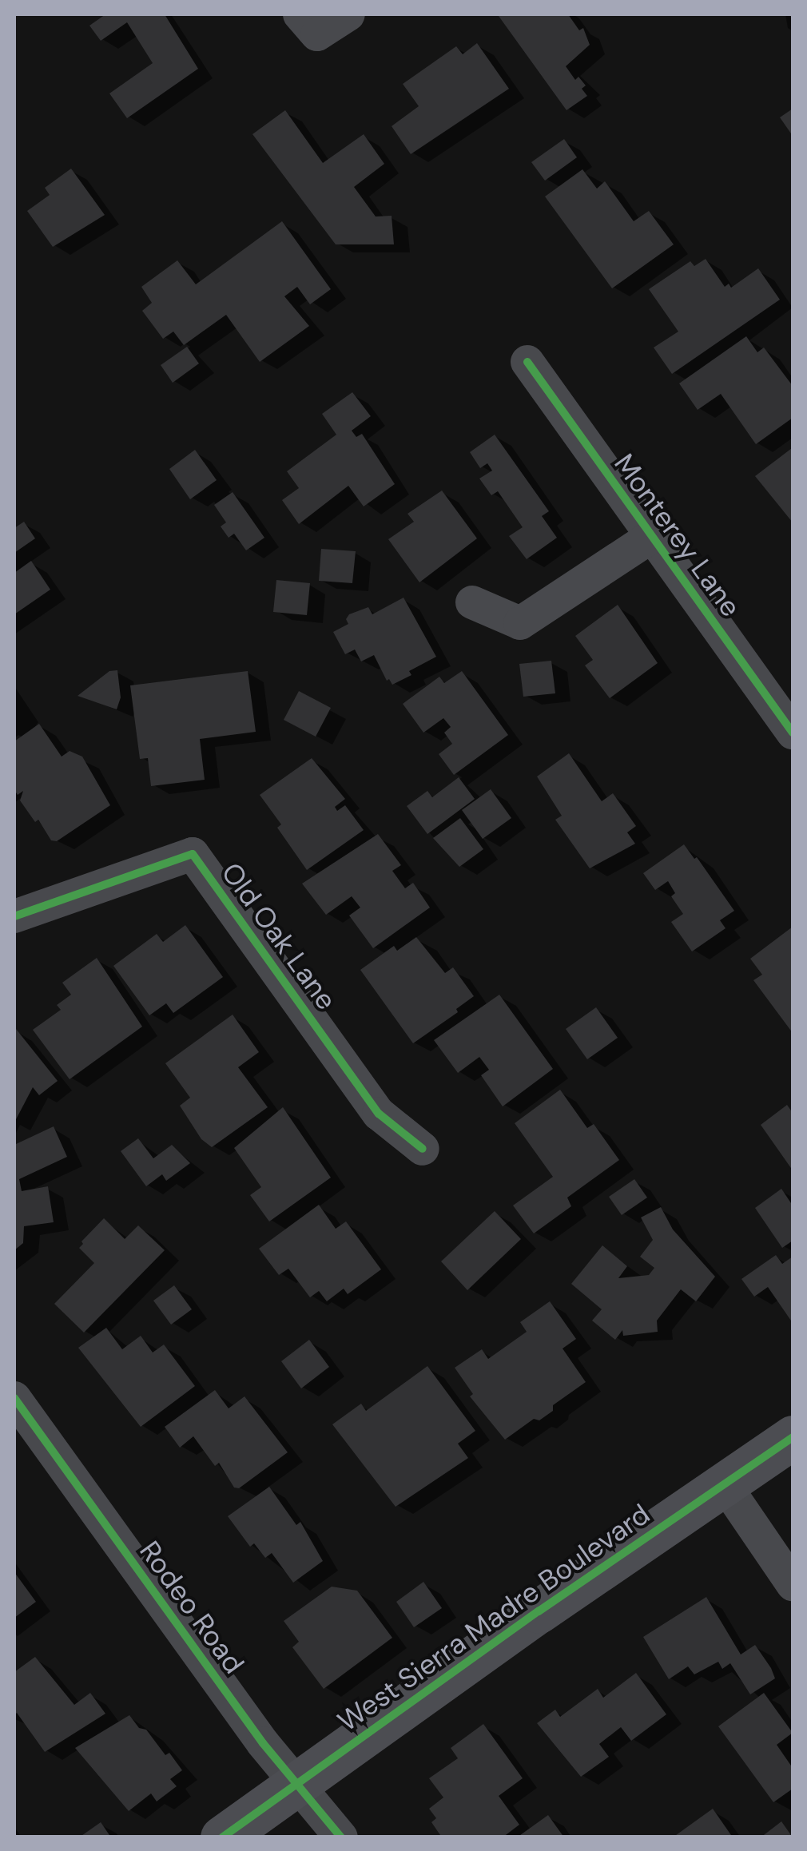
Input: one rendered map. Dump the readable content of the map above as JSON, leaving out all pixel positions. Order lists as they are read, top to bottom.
{
  "streets": {
    "street": [
      "Monterey Lane",
      "Old Oak Lane",
      "Rodeo Road",
      "West Sierra Madre Boulevard"
    ]
  },
  "crossings": [
    ["Rodeo Road", "West Sierra Madre Boulevard"]
  ]
}
